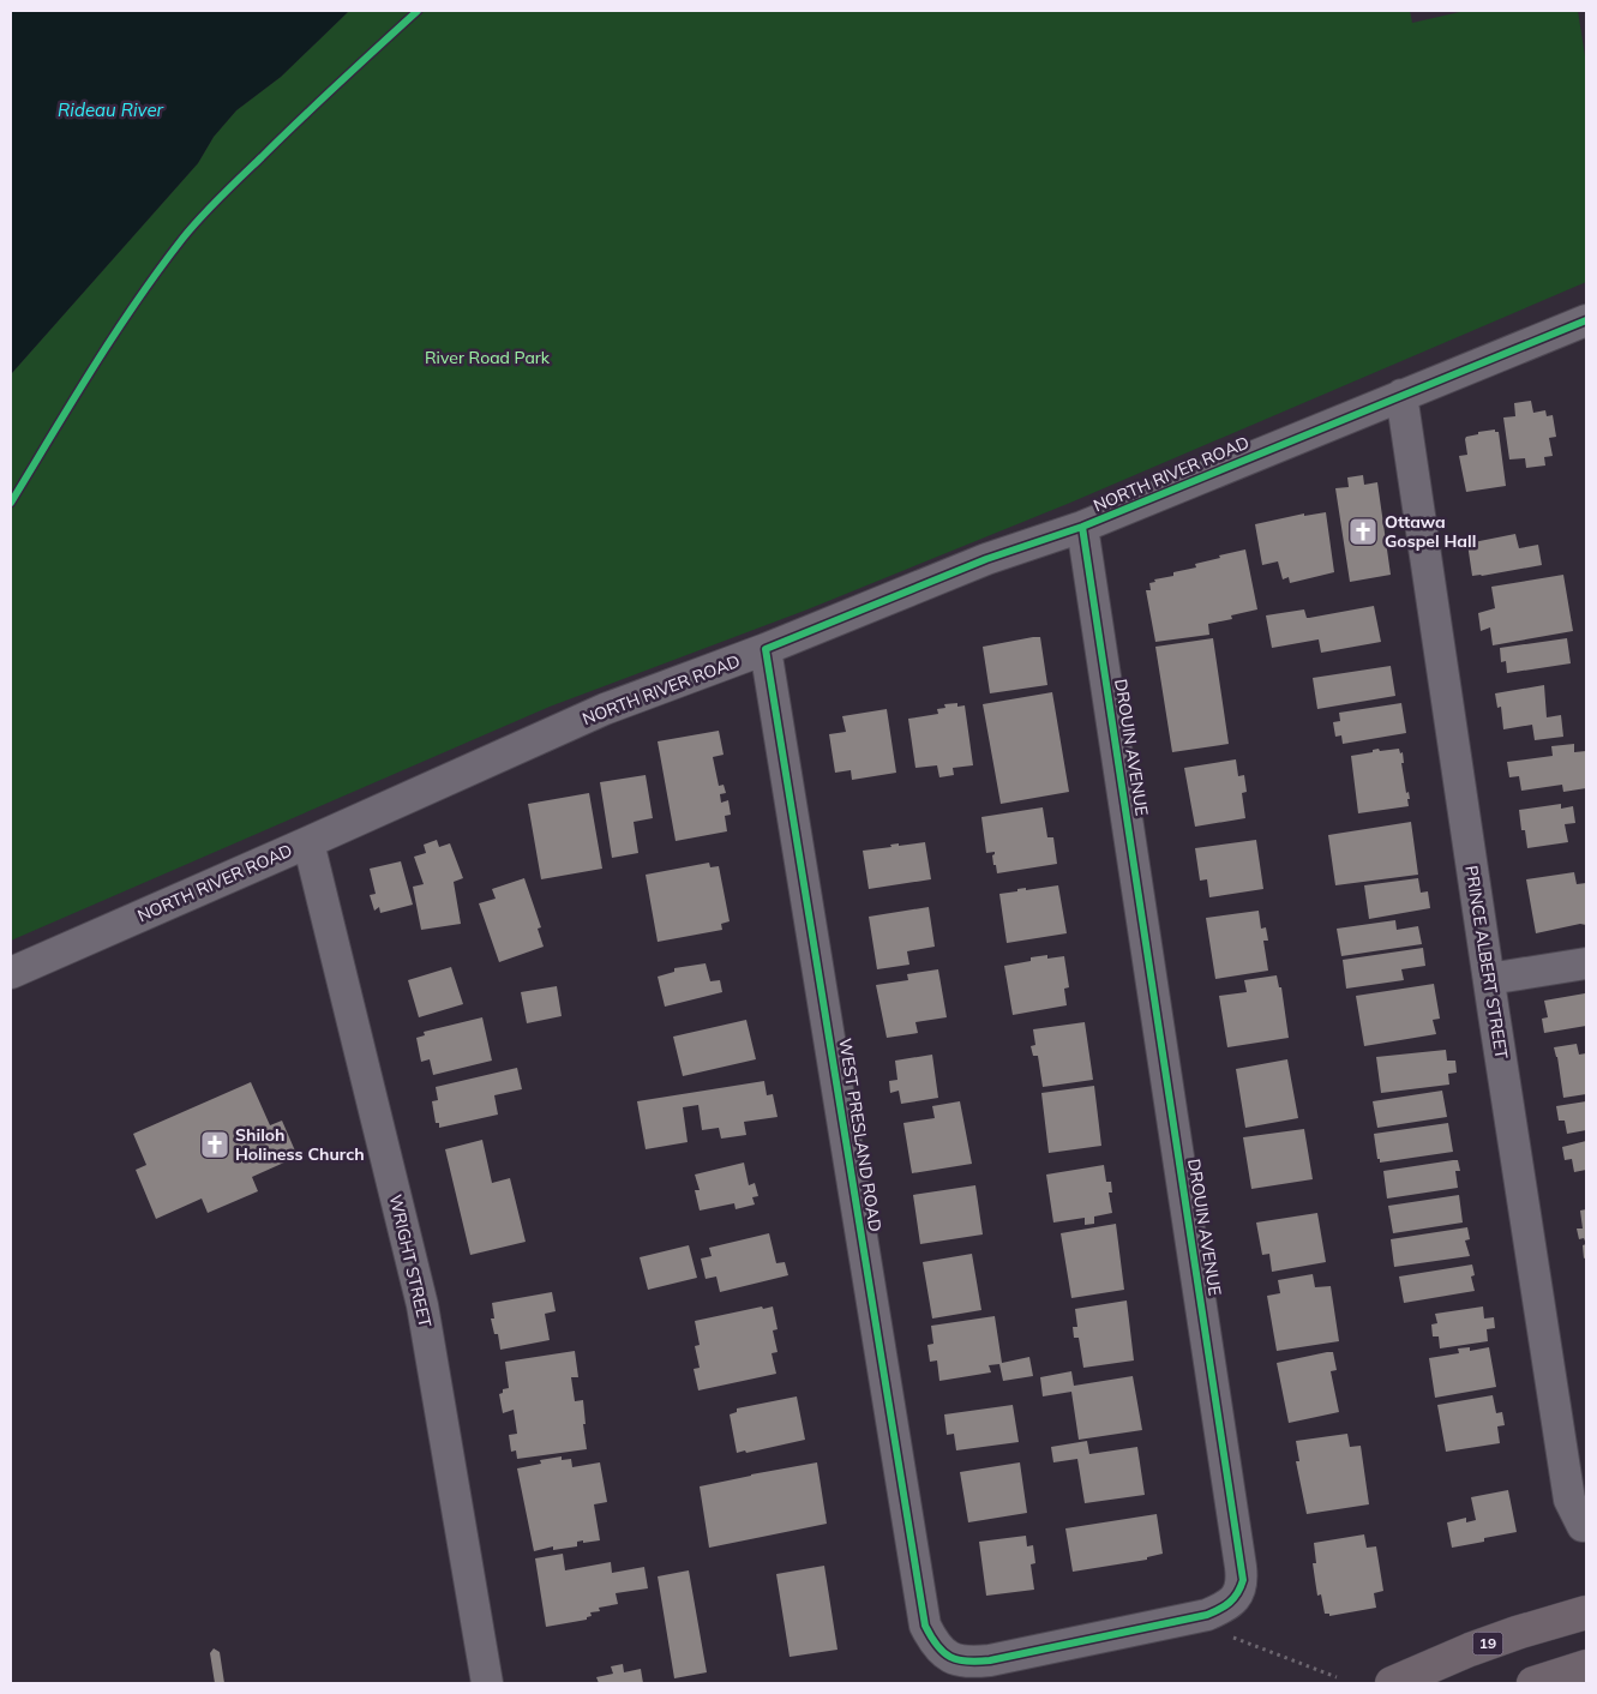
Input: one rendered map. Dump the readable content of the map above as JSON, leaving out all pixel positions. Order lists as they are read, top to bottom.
{
  "streets": {
    "main road": ["19"],
    "street": [
      "NORTH RIVER ROAD",
      "DROUIN AVENUE",
      "PRINCE ALBERT STREET",
      "WEST PRESLAND ROAD",
      "WRIGHT STREET"
    ]
  },
  "crossings": [
    ["NORTH RIVER ROAD", "DROUIN AVENUE"],
    ["NORTH RIVER ROAD", "PRINCE ALBERT STREET"],
    ["NORTH RIVER ROAD", "WEST PRESLAND ROAD"],
    ["NORTH RIVER ROAD", "WRIGHT STREET"],
    ["DROUIN AVENUE", "WEST PRESLAND ROAD"]
  ],
  "water": ["Rideau River"],
  "parks": ["River Road Park"],
  "places": {
    "church": ["Ottawa Gospel Hall", "Shiloh Holiness Church"]
  }
}
